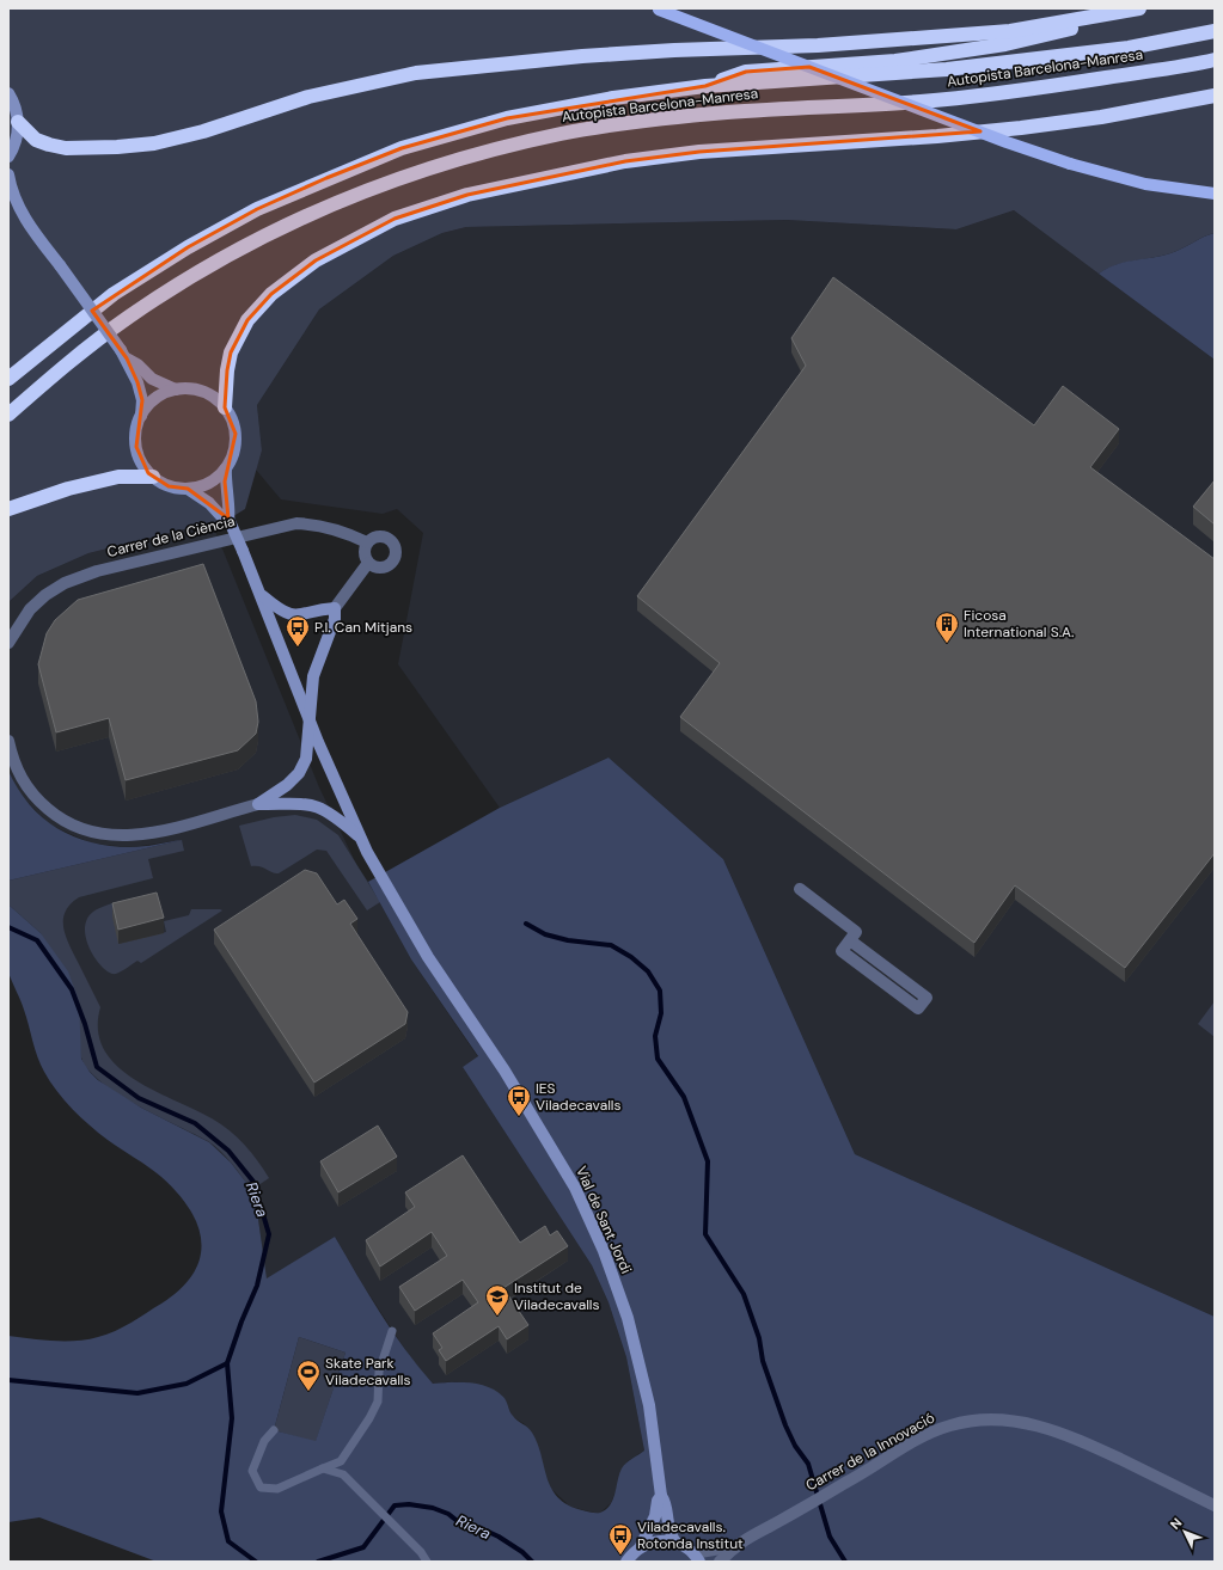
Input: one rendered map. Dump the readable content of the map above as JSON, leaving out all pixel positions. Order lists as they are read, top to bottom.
{
  "streets": {
    "highway": ["Autopista Barcelona-Manresa"],
    "street": ["Carrer de la Ciència", "Vial de Sant Jordi", "Carrer de la Innovació"]
  },
  "water": ["Riera"],
  "places": {
    "building": ["Ficosa International S.A."],
    "bus stop": ["P.I. Can Mitjans", "IES Viladecavalls", "Viladecavalls. Rotonda Institut"],
    "school or university": ["Institut de Viladecavalls"],
    "sports": ["Skate Park Viladecavalls"]
  },
  "north": "top left"
}
